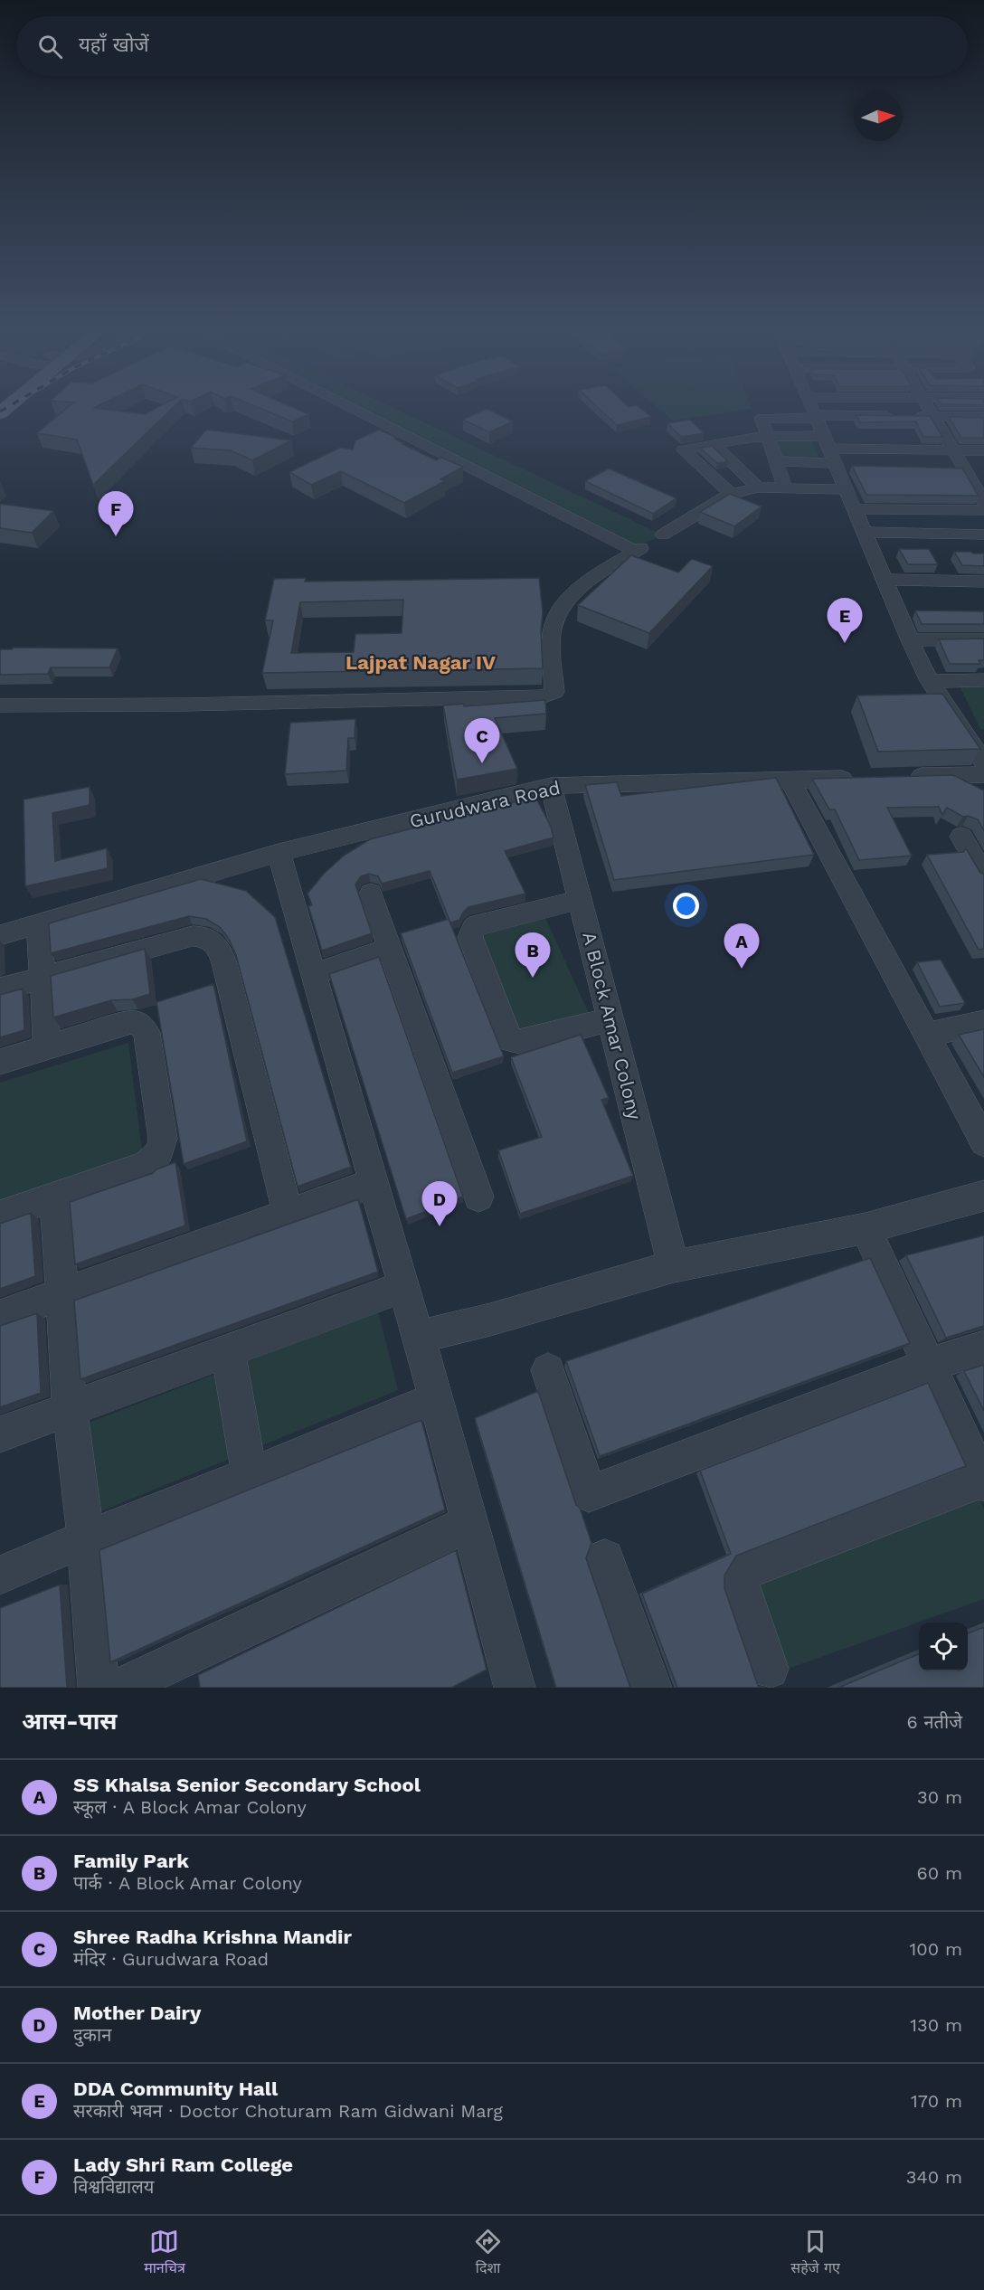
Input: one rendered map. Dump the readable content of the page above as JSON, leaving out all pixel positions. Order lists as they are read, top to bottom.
{
  "streets": {
    "street": ["Gurudwara Road", "A Block Amar Colony"]
  },
  "crossings": [
    ["Gurudwara Road", "A Block Amar Colony"]
  ],
  "districts": ["Lajpat Nagar IV"],
  "north": "right",
  "page": {
    "search": "यहाँ खोजें",
    "pins": [
      "F",
      "E",
      "C",
      "A",
      "B",
      "D"
    ],
    "heading": ["आस-पास", "6 नतीजे"],
    "list": [
      {
        "mark": "A",
        "name": "SS Khalsa Senior Secondary School",
        "note": "स्कूल · A Block Amar Colony",
        "value": "30 m"
      },
      {
        "mark": "B",
        "name": "Family Park",
        "note": "पार्क · A Block Amar Colony",
        "value": "60 m"
      },
      {
        "mark": "C",
        "name": "Shree Radha Krishna Mandir",
        "note": "मंदिर · Gurudwara Road",
        "value": "100 m"
      },
      {
        "mark": "D",
        "name": "Mother Dairy",
        "note": "दुकान",
        "value": "130 m"
      },
      {
        "mark": "E",
        "name": "DDA Community Hall",
        "note": "सरकारी भवन · Doctor Choturam Ram Gidwani Marg",
        "value": "170 m"
      },
      {
        "mark": "F",
        "name": "Lady Shri Ram College",
        "note": "विश्वविद्यालय",
        "value": "340 m"
      }
    ],
    "nav": ["मानचित्र", "दिशा", "सहेजे गए"]
  }
}
